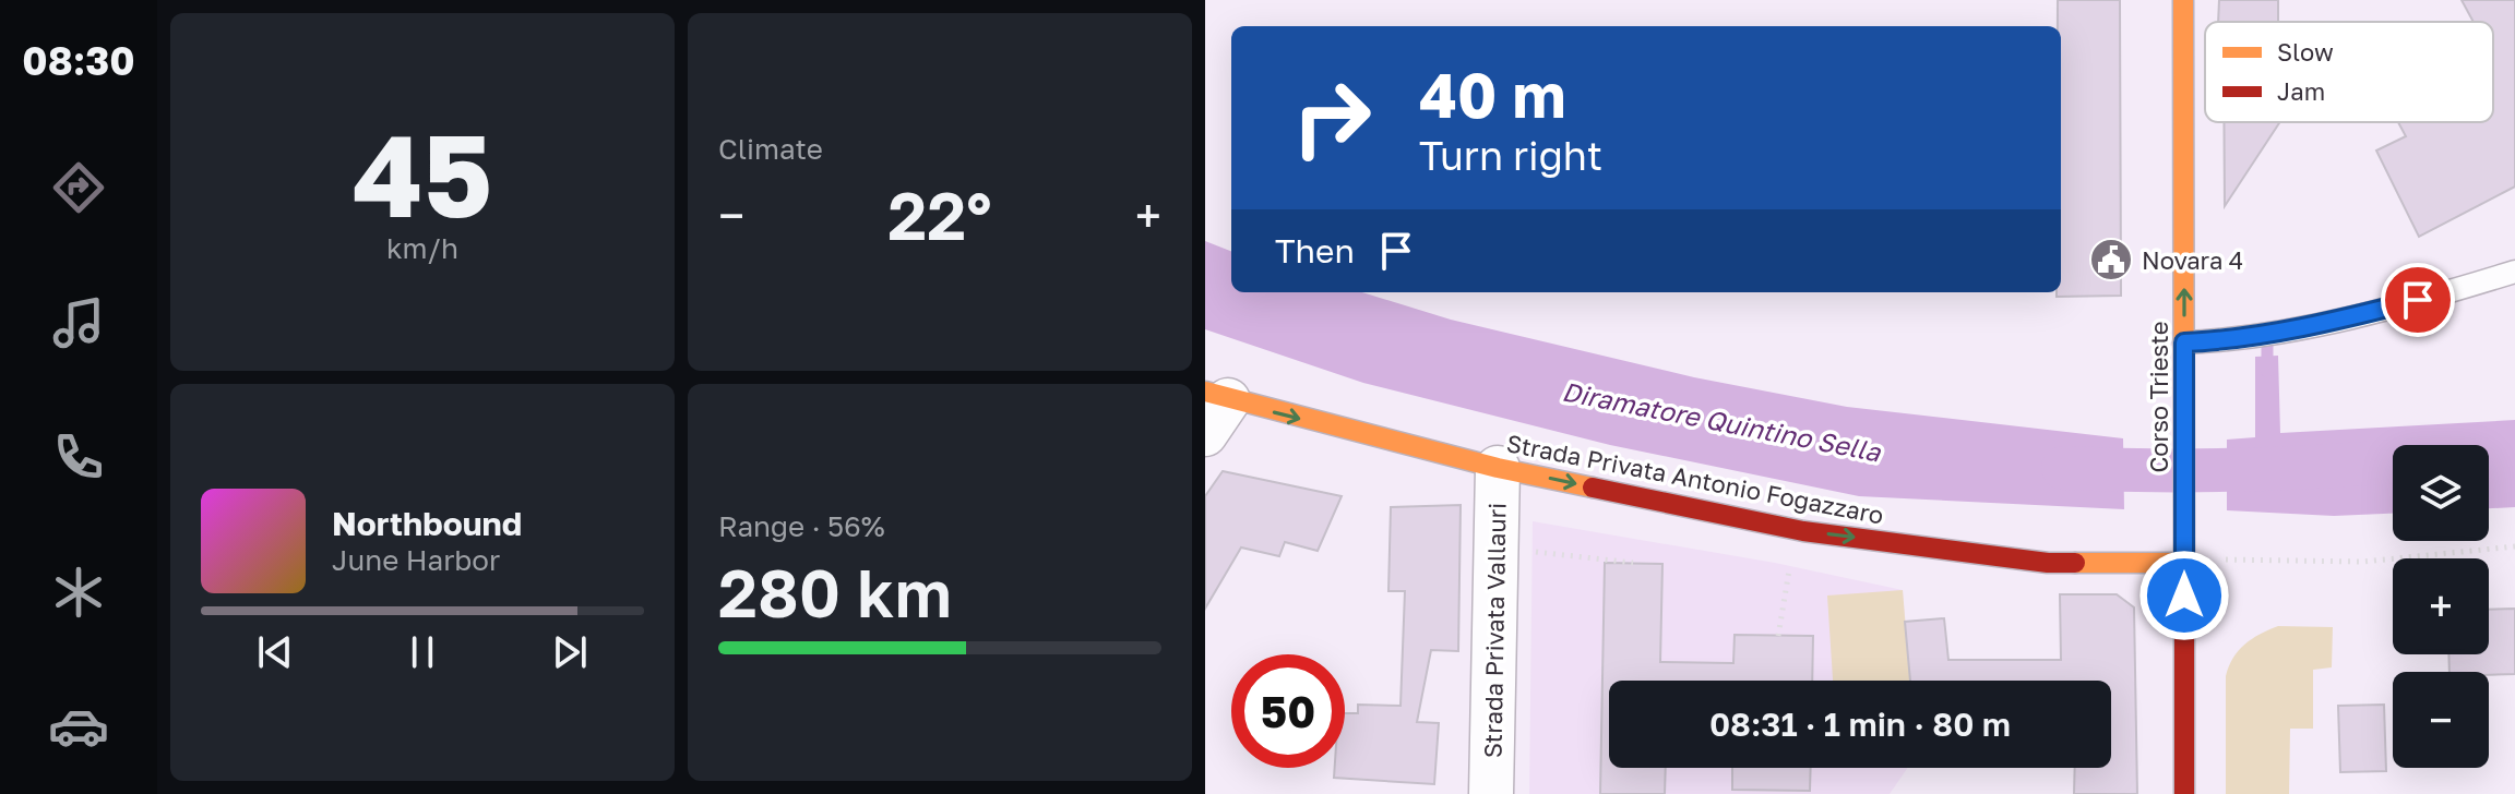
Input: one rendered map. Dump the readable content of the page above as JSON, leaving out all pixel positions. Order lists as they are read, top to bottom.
{
  "streets": {
    "street": ["Corso Trieste", "Strada Privata Antonio Fogazzaro", "Strada Privata Vallauri"]
  },
  "crossings": [
    ["Corso Trieste", "Strada Privata Antonio Fogazzaro"],
    ["Strada Privata Antonio Fogazzaro", "Strada Privata Vallauri"]
  ],
  "one_way": ["Corso Trieste", "Strada Privata Antonio Fogazzaro"],
  "water": ["Diramatore Quintino Sella"],
  "places": {
    "public building": ["Novara 4"]
  },
  "legend": ["Slow", "Jam"],
  "page": {
    "tabs": "08:30",
    "tile": [
      ["45", "km/h"],
      "Climate",
      ["Range · 56%", "280 km"]
    ],
    "turn": ["40 m", "Turn right"],
    "heat": ["−", "22°", "+"],
    "then": "Then",
    "map_buttons": ["+", "−"],
    "song": ["Northbound", "June Harbor"],
    "limit": "50",
    "trip": "08:31 · 1 min · 80 m"
  }
}
